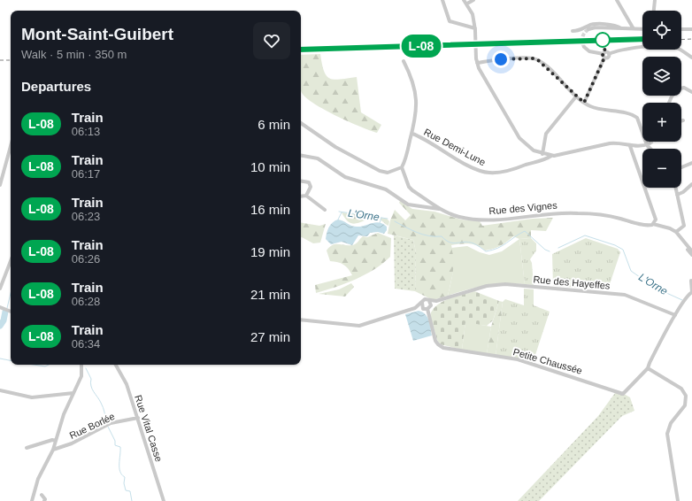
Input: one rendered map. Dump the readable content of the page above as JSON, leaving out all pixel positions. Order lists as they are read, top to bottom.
{
  "streets": {
    "street": [
      "Rue Demi-Lune",
      "Rue des Vignes",
      "Rue des Hayeffes",
      "Petite Chaussée",
      "Rue Borlée",
      "Rue Vital Casse"
    ]
  },
  "crossings": [
    ["Rue Demi-Lune", "Rue des Vignes"],
    ["Rue des Hayeffes", "Petite Chaussée"],
    ["Rue Borlée", "Rue Vital Casse"]
  ],
  "water": ["L'Orne"],
  "page": {
    "on_map": "L-08",
    "map_buttons": ["+", "−"],
    "heading": [
      ["Mont-Saint-Guibert", "Walk · 5 min · 350 m"],
      "Departures"
    ],
    "list": [
      {
        "mark": "L-08",
        "name": "Train",
        "note": "06:13",
        "value": "6 min"
      },
      {
        "mark": "L-08",
        "name": "Train",
        "note": "06:17",
        "value": "10 min"
      },
      {
        "mark": "L-08",
        "name": "Train",
        "note": "06:23",
        "value": "16 min"
      },
      {
        "mark": "L-08",
        "name": "Train",
        "note": "06:26",
        "value": "19 min"
      },
      {
        "mark": "L-08",
        "name": "Train",
        "note": "06:28",
        "value": "21 min"
      },
      {
        "mark": "L-08",
        "name": "Train",
        "note": "06:34",
        "value": "27 min"
      }
    ]
  }
}
